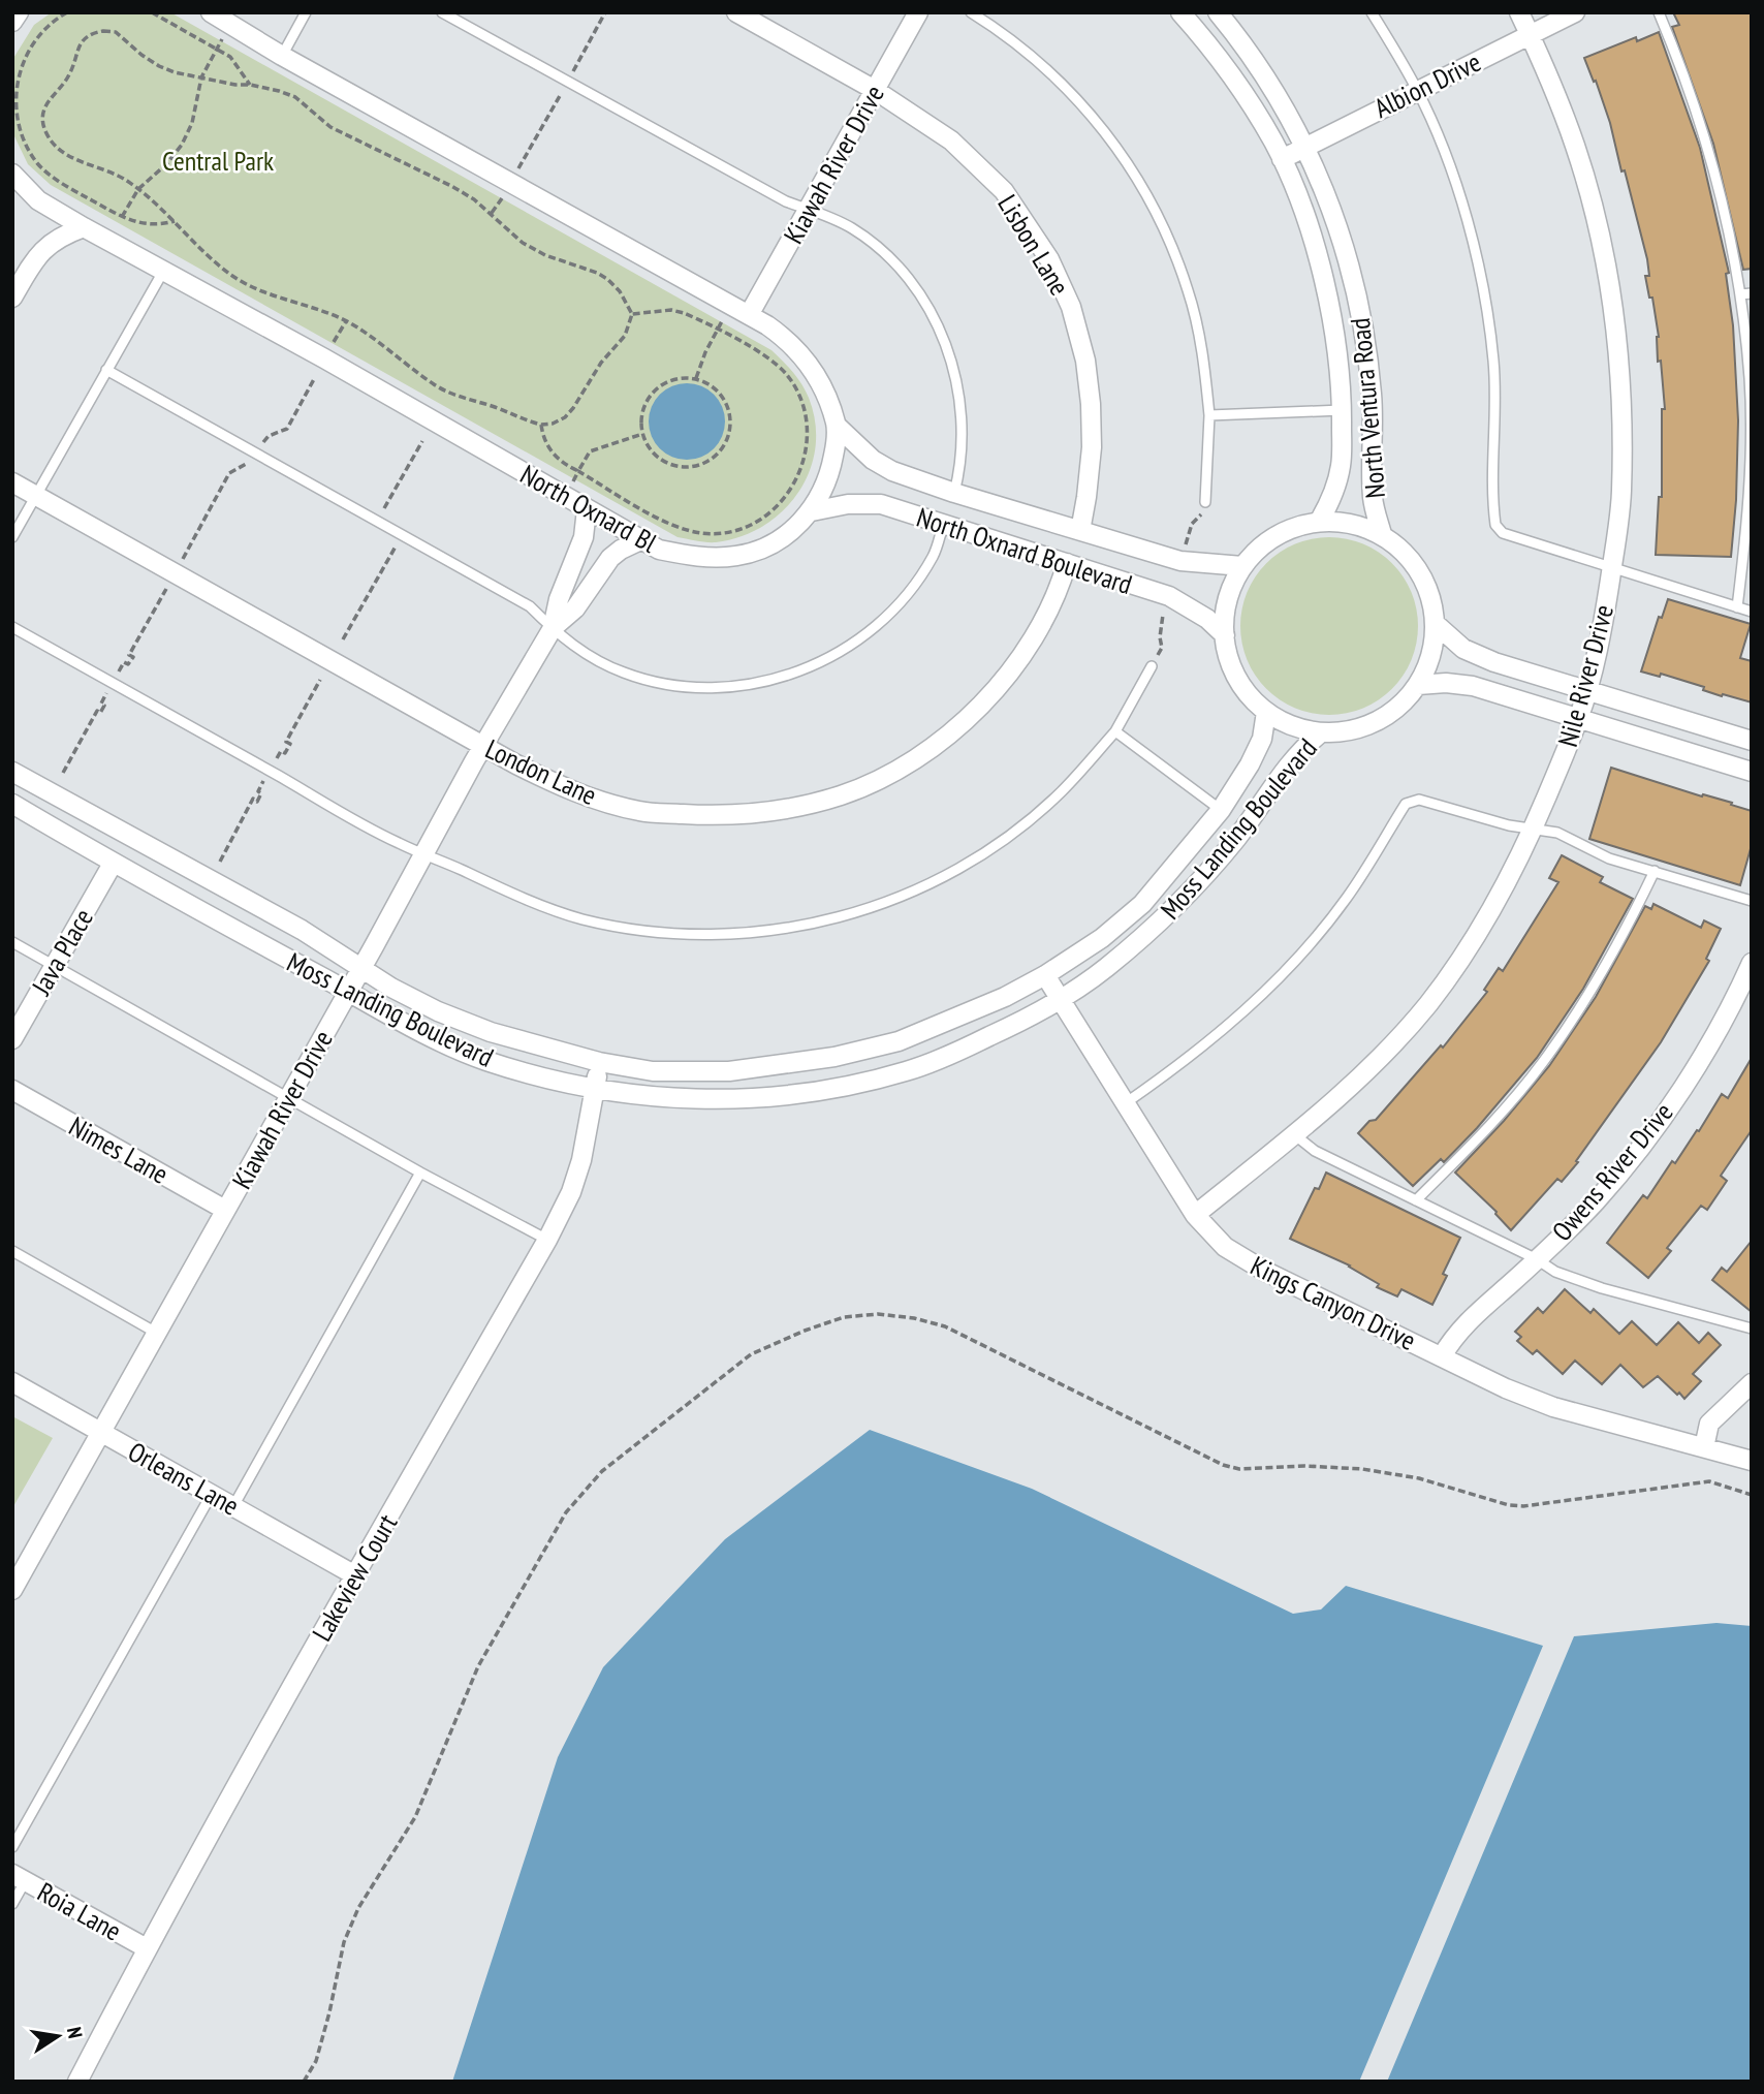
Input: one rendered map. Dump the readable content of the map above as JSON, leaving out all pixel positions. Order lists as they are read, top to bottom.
{
  "streets": {
    "street": [
      "Albion Drive",
      "Kiawah River Drive",
      "Lisbon Lane",
      "North Ventura Road",
      "North Oxnard Bl",
      "North Oxnard Boulevard",
      "Nile River Drive",
      "London Lane",
      "Moss Landing Boulevard",
      "Java Place",
      "Nimes Lane",
      "Owens River Drive",
      "Kings Canyon Drive",
      "Orleans Lane",
      "Lakeview Court",
      "Roia Lane"
    ]
  },
  "crossings": [
    ["Albion Drive", "North Ventura Road"],
    ["Albion Drive", "Nile River Drive"],
    ["Kiawah River Drive", "Lisbon Lane"],
    ["Kiawah River Drive", "North Oxnard Bl"],
    ["Kiawah River Drive", "London Lane"],
    ["Kiawah River Drive", "Moss Landing Boulevard"],
    ["Kiawah River Drive", "Nimes Lane"],
    ["Kiawah River Drive", "Orleans Lane"],
    ["Lisbon Lane", "North Oxnard Boulevard"],
    ["North Ventura Road", "North Oxnard Boulevard"],
    ["North Ventura Road", "Moss Landing Boulevard"],
    ["North Oxnard Bl", "North Oxnard Boulevard"],
    ["North Oxnard Boulevard", "London Lane"],
    ["North Oxnard Boulevard", "Moss Landing Boulevard"],
    ["Nile River Drive", "Kings Canyon Drive"],
    ["Moss Landing Boulevard", "Java Place"],
    ["Moss Landing Boulevard", "Kings Canyon Drive"],
    ["Moss Landing Boulevard", "Lakeview Court"],
    ["Owens River Drive", "Kings Canyon Drive"],
    ["Orleans Lane", "Lakeview Court"],
    ["Lakeview Court", "Roia Lane"]
  ],
  "parks": ["Central Park"],
  "north": "right"
}
